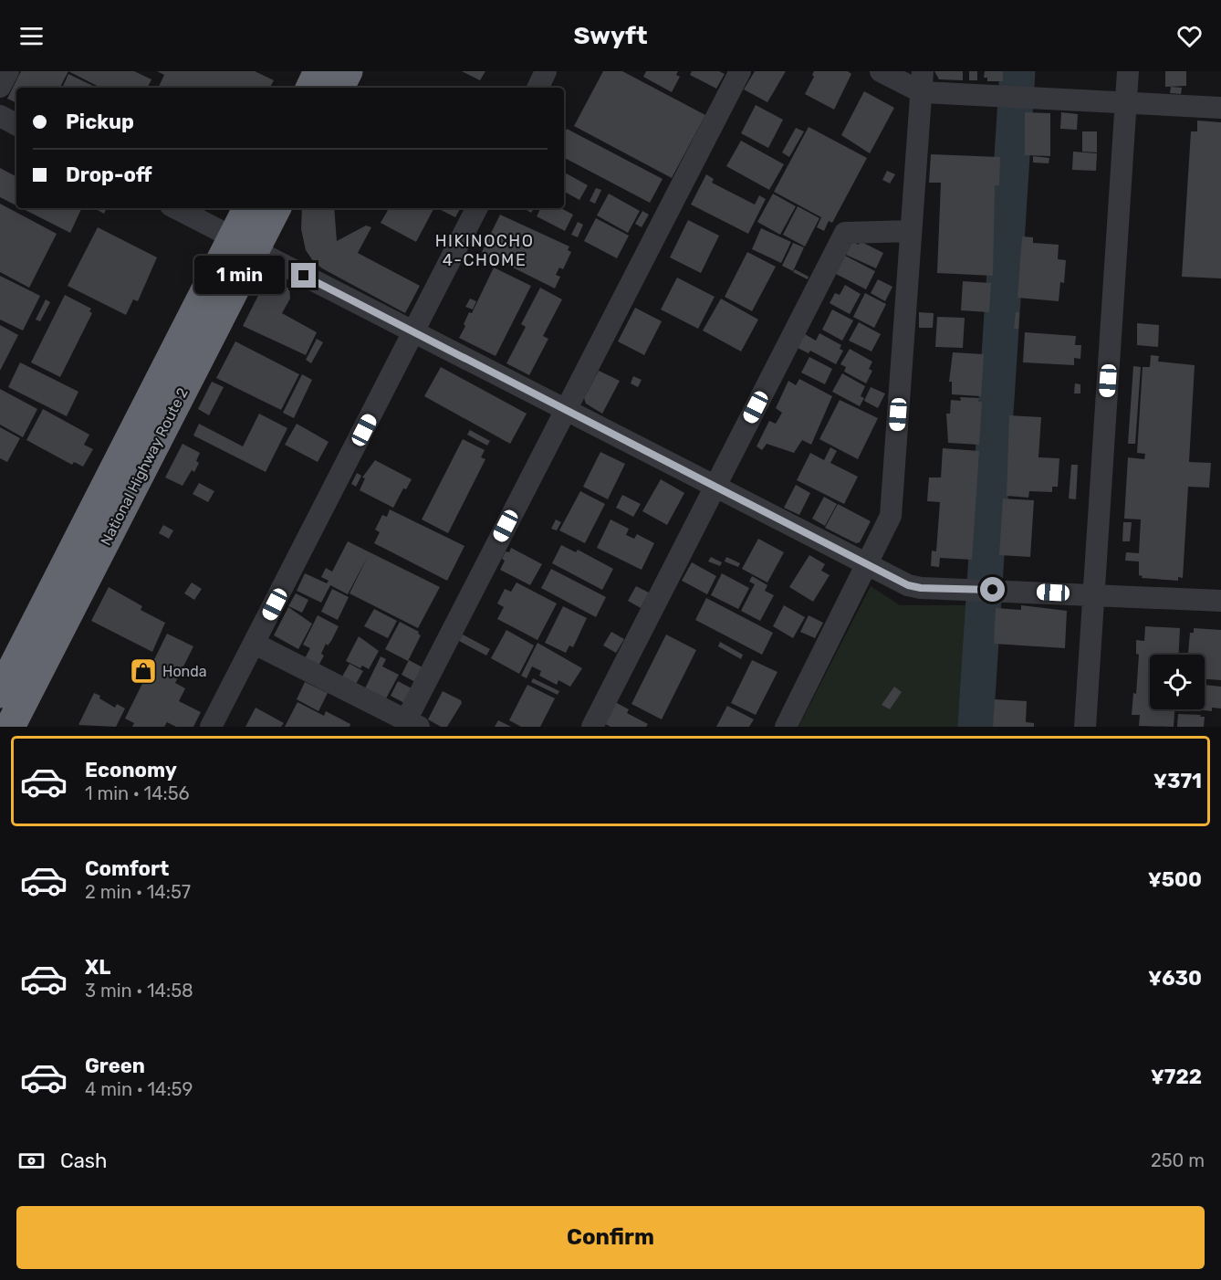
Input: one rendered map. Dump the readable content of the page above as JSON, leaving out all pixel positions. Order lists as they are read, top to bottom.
{
  "streets": {
    "highway": ["National Highway Route 2"]
  },
  "districts": ["HIKINOCHO 4-CHOME"],
  "places": {
    "shop": ["Honda"]
  },
  "page": {
    "header": "Swyft",
    "banner": ["Pickup", "Drop-off"],
    "bubble": "1 min",
    "list": [
      {
        "name": "Economy",
        "note": "1 min · 14:56",
        "value": "¥371"
      },
      {
        "name": "Comfort",
        "note": "2 min · 14:57",
        "value": "¥500"
      },
      {
        "name": "XL",
        "note": "3 min · 14:58",
        "value": "¥630"
      },
      {
        "name": "Green",
        "note": "4 min · 14:59",
        "value": "¥722"
      }
    ],
    "pay": ["Cash", "250 m"],
    "buttons": "Confirm"
  }
}
